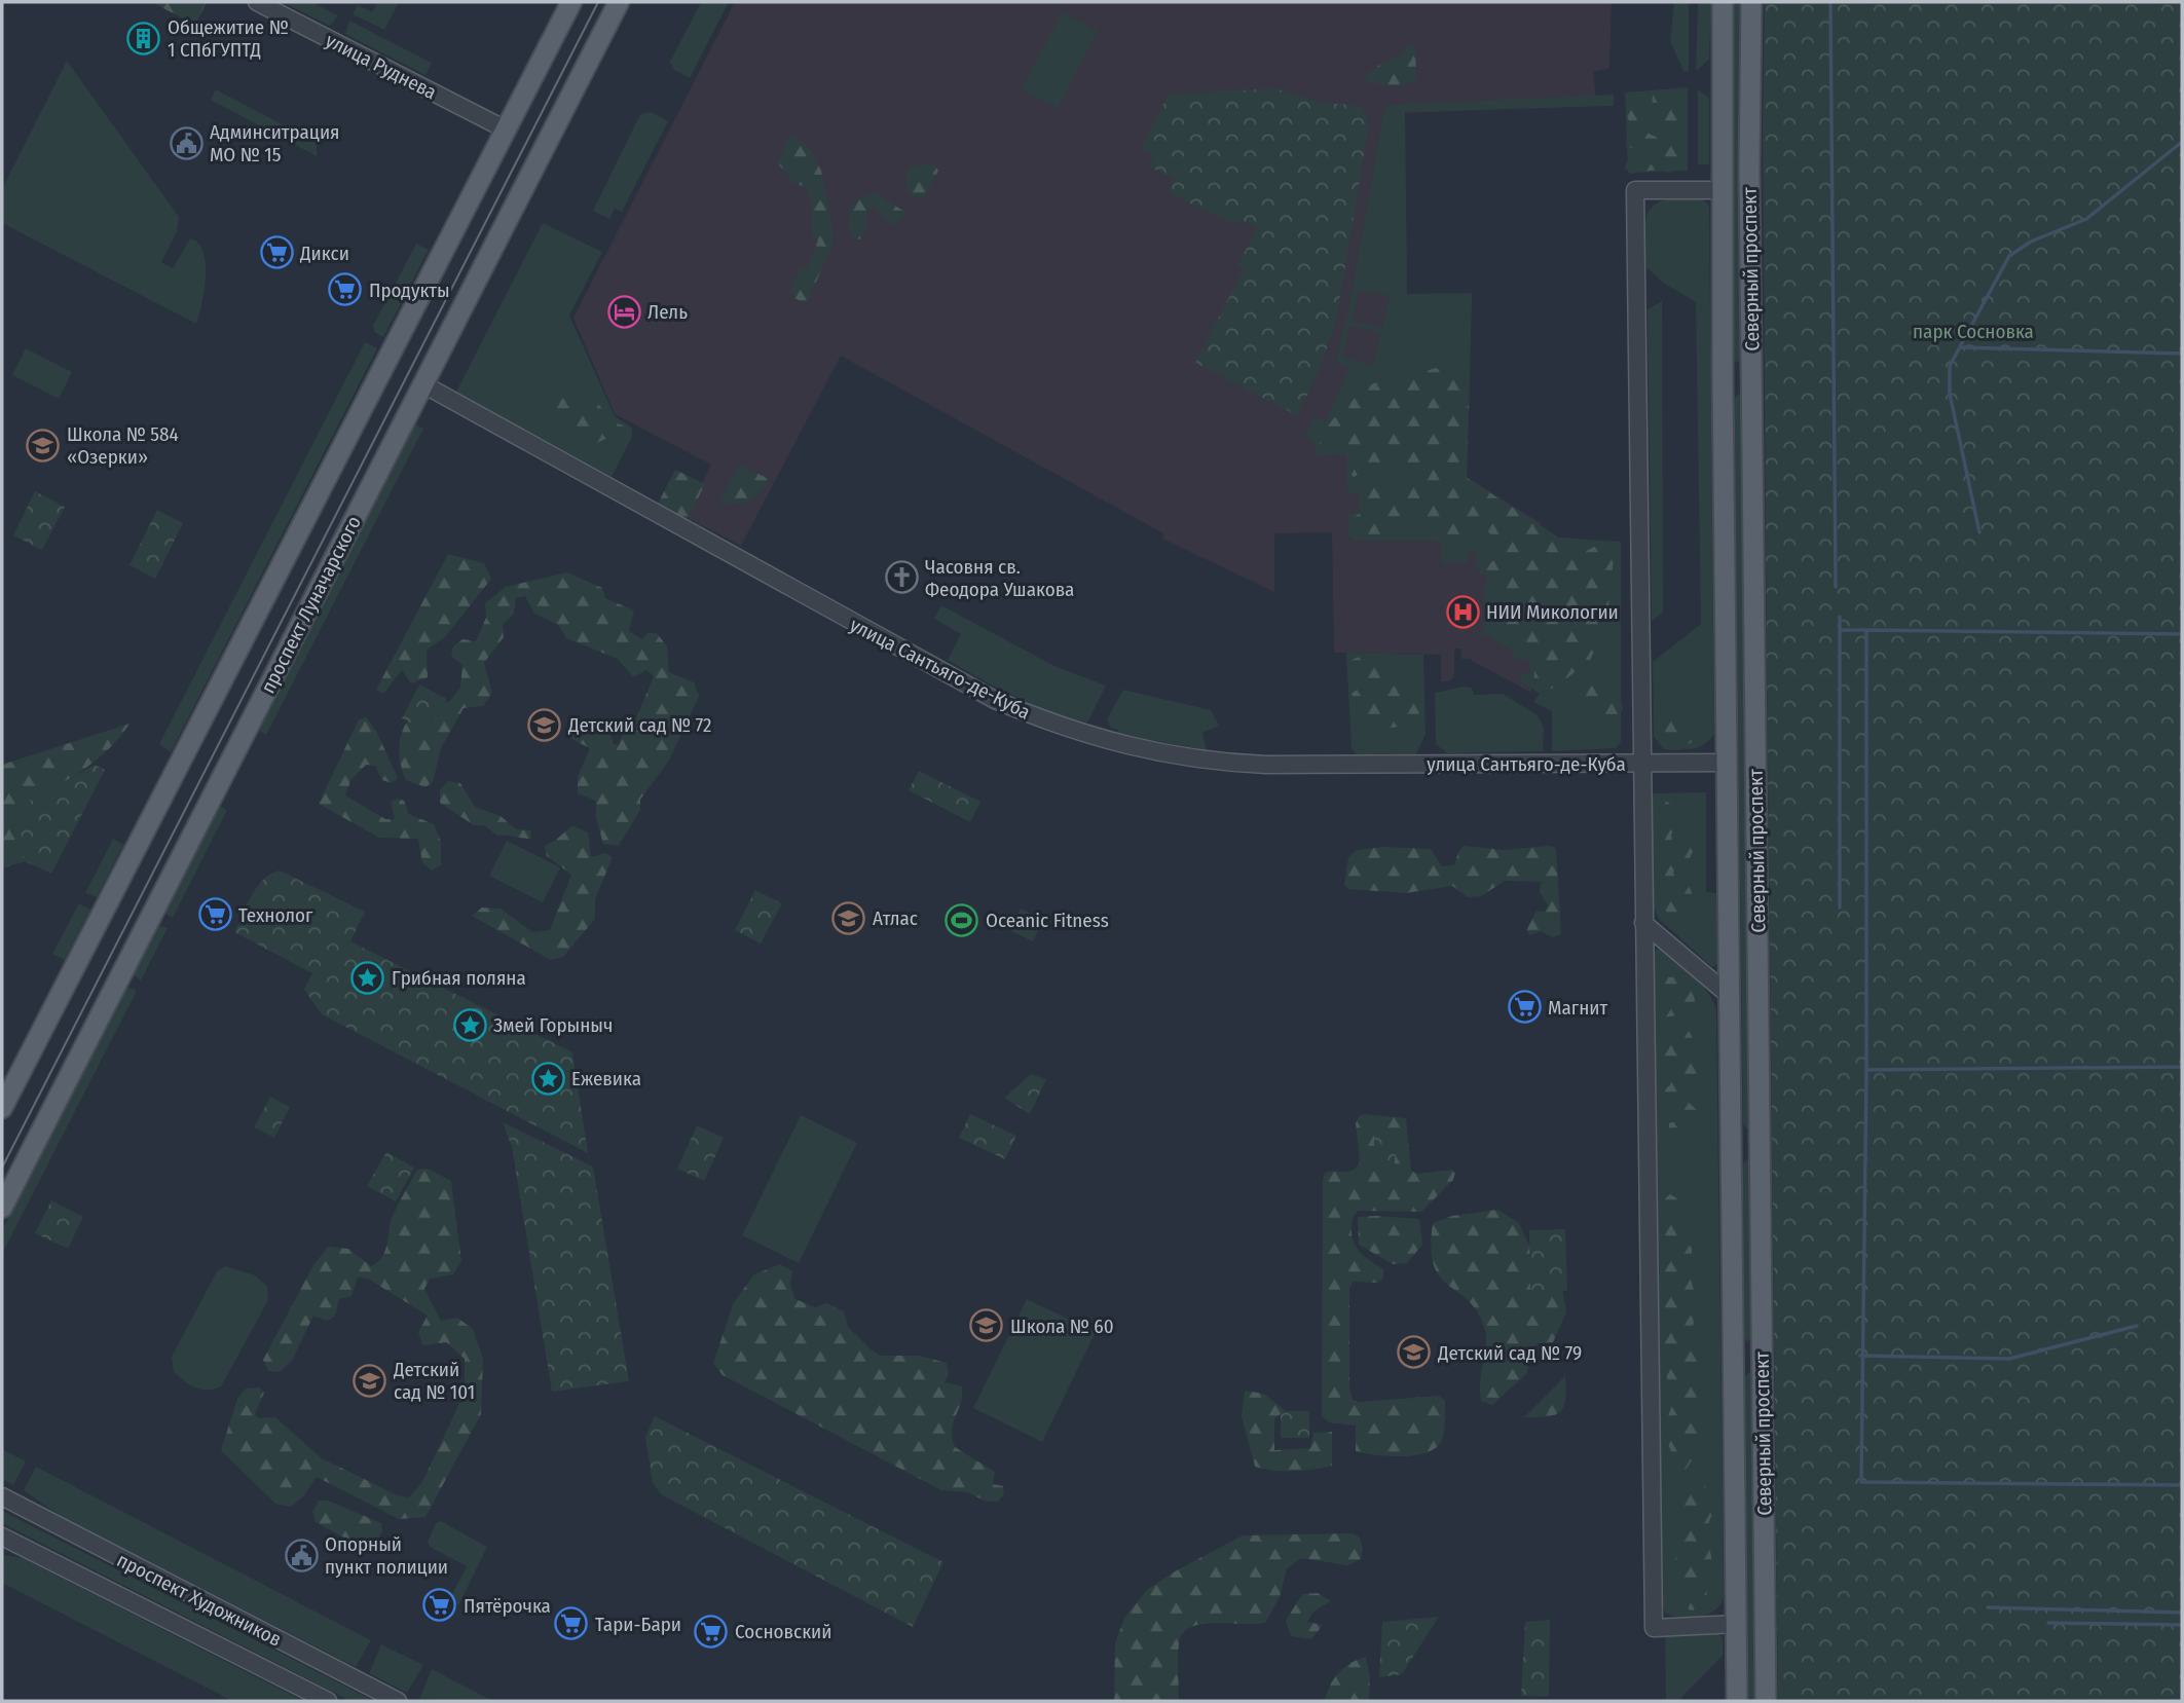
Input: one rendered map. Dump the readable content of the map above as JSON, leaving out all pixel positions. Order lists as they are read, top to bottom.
{
  "streets": {
    "main road": ["Северный проспект", "проспект Луначарского"],
    "street": ["улица Руднева", "улица Сантьяго-де-Куба", "проспект Художников"]
  },
  "crossings": [
    ["Северный проспект", "улица Сантьяго-де-Куба"],
    ["проспект Луначарского", "улица Сантьяго-де-Куба"]
  ],
  "parks": ["парк Сосновка"],
  "places": {
    "building": ["Общежитие № 1 СПбГУПТД"],
    "public building": ["Админситрация МО № 15", "Опорный пункт полиции"],
    "supermarket": [
      "Дикси",
      "Продукты",
      "Технолог",
      "Магнит",
      "Пятёрочка",
      "Тари-Бари",
      "Сосновский"
    ],
    "hotel": ["Лель"],
    "school or university": [
      "Школа № 584 «Озерки»",
      "Детский сад № 72",
      "Атлас",
      "Школа № 60",
      "Детский сад № 79",
      "Детский сад № 101"
    ],
    "church": ["Часовня св. Феодора Ушакова"],
    "hospital": ["НИИ Микологии"],
    "sports": ["Oceanic Fitness"],
    "place": ["Грибная поляна", "Змей Горыныч", "Ежевика"]
  }
}
